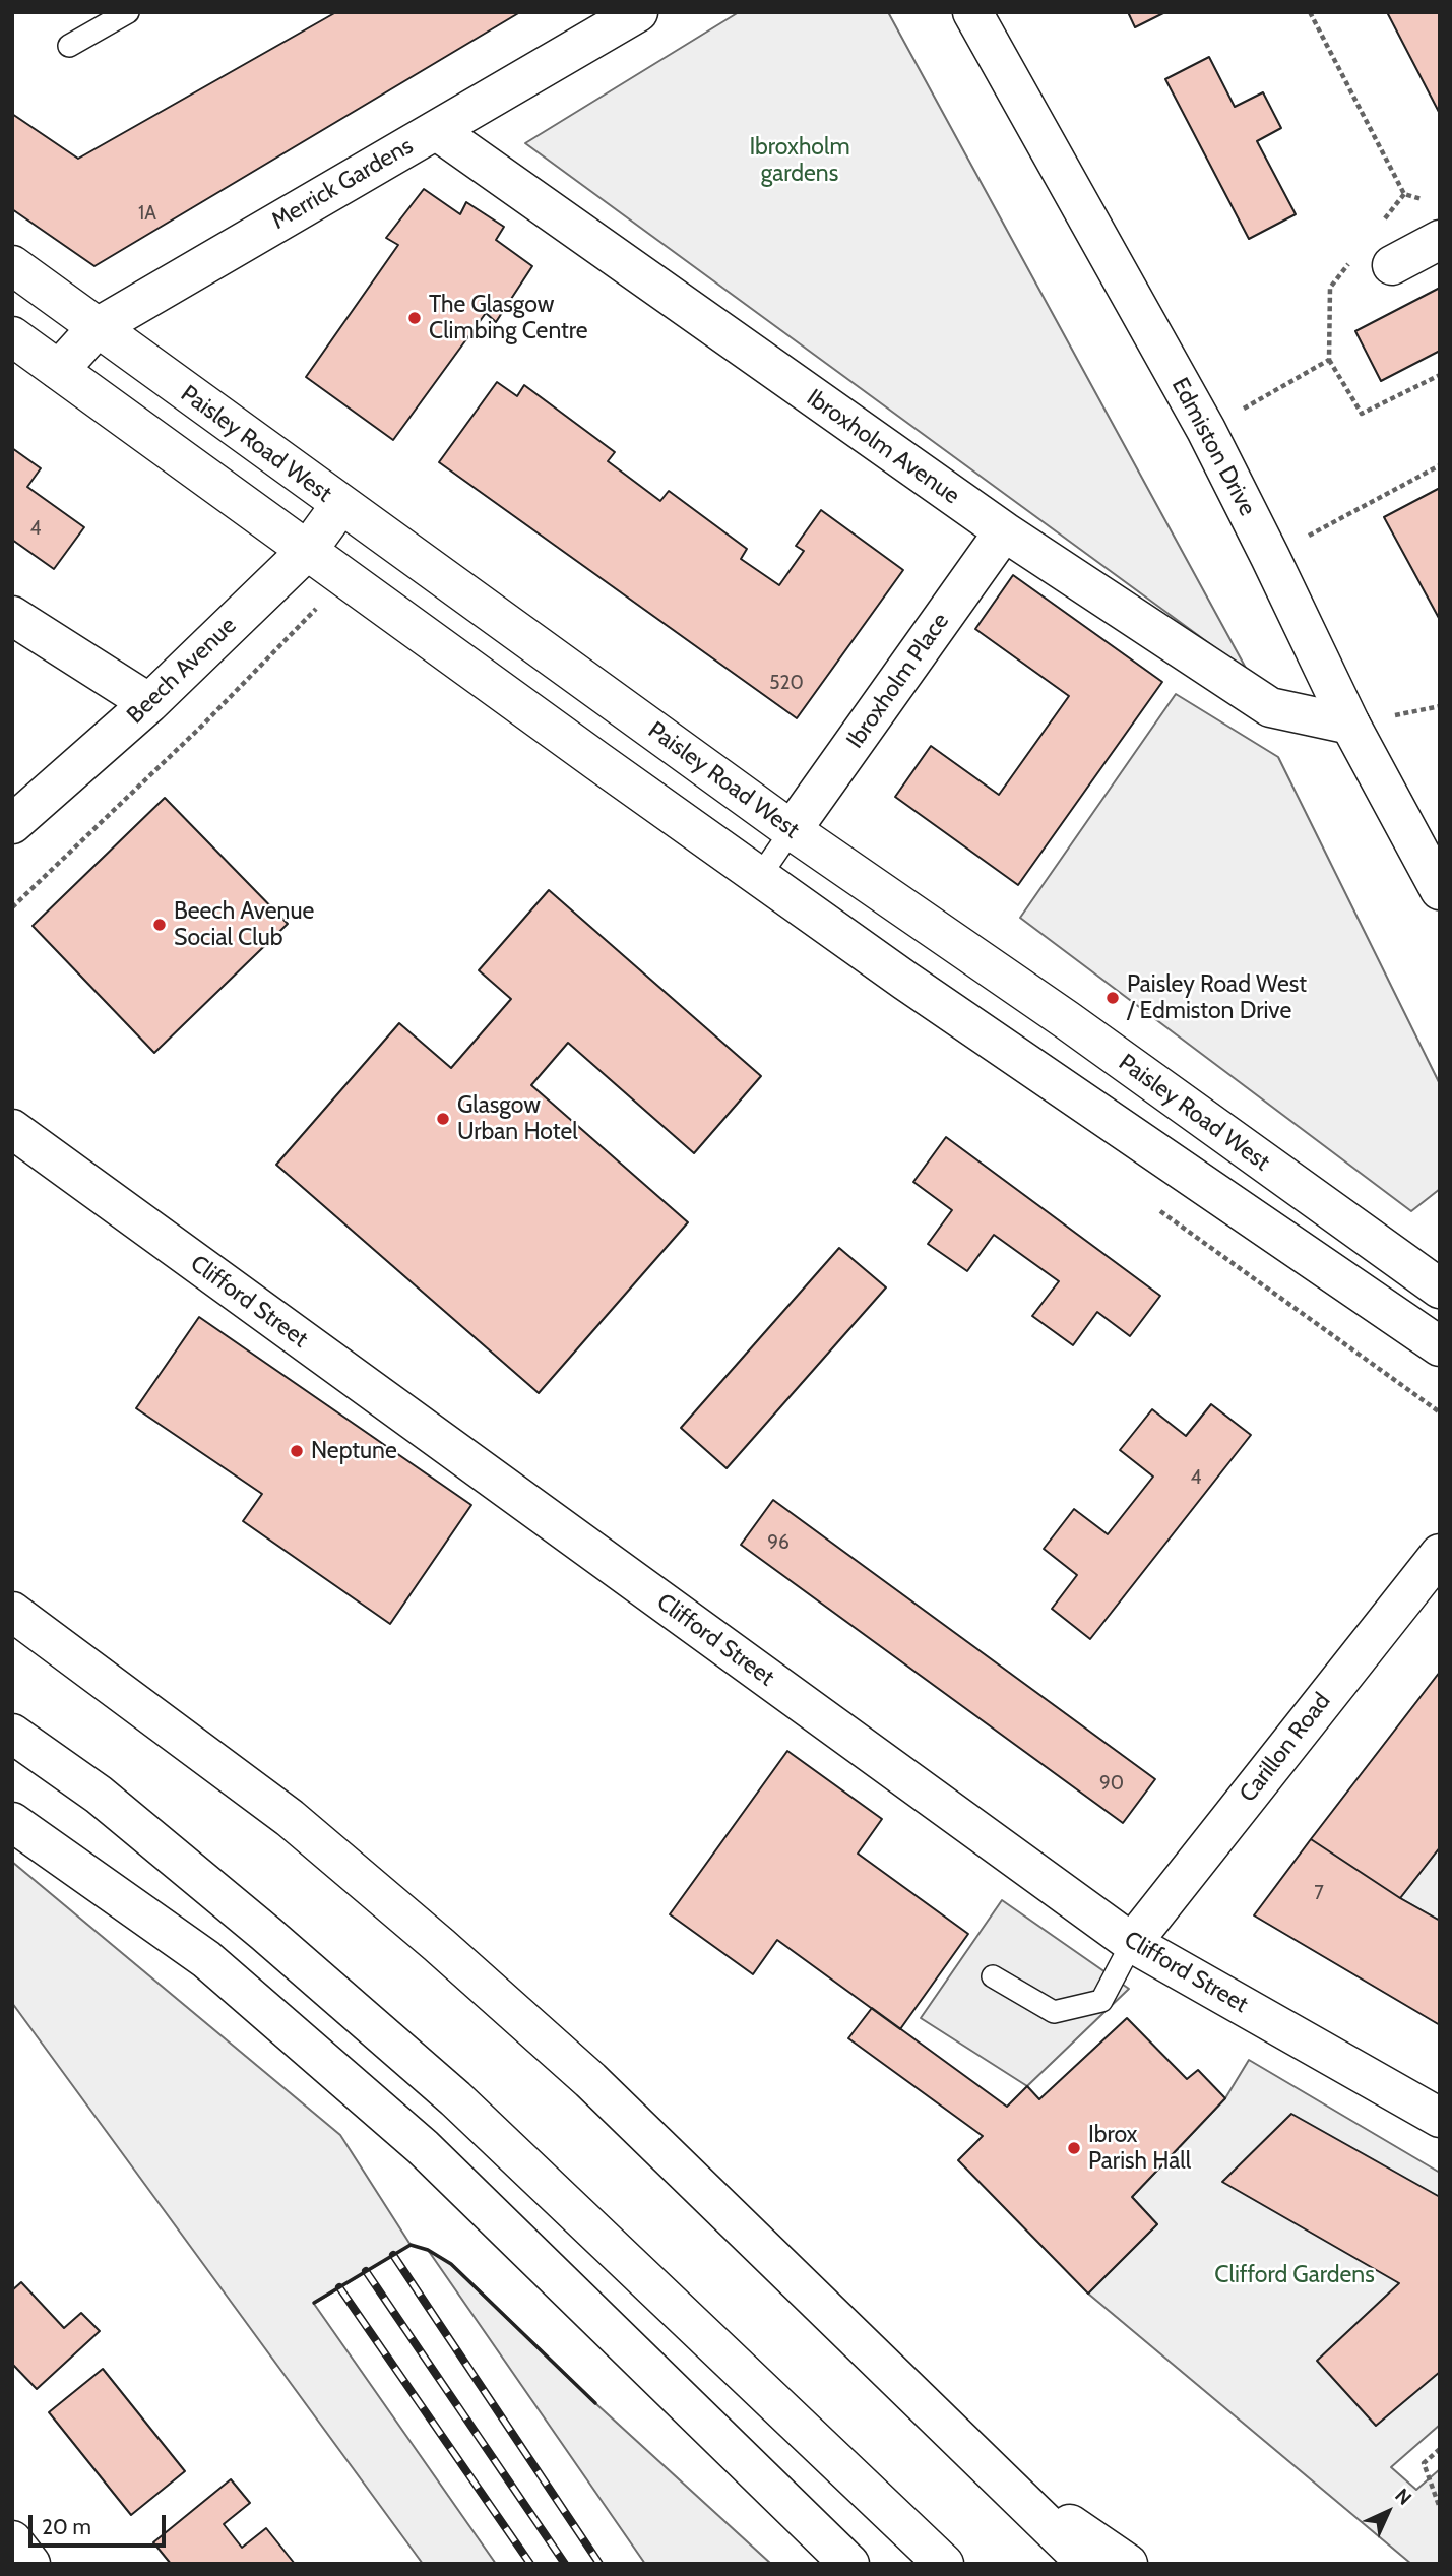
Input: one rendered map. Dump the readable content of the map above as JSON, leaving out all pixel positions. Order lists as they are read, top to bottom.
{
  "streets": {
    "main road": [
      "Merrick Gardens",
      "Paisley Road West",
      "Ibroxholm Avenue",
      "Edmiston Drive",
      "Beech Avenue",
      "Ibroxholm Place",
      "Clifford Street",
      "Carillon Road"
    ]
  },
  "crossings": [
    ["Merrick Gardens", "Paisley Road West"],
    ["Merrick Gardens", "Ibroxholm Avenue"],
    ["Paisley Road West", "Beech Avenue"],
    ["Paisley Road West", "Ibroxholm Place"],
    ["Ibroxholm Avenue", "Edmiston Drive"],
    ["Ibroxholm Avenue", "Ibroxholm Place"],
    ["Clifford Street", "Carillon Road"]
  ],
  "parks": ["Ibroxholm gardens", "Clifford Gardens"],
  "places": [
    "The Glasgow Climbing Centre",
    "Beech Avenue Social Club",
    "Paisley Road West / Edmiston Drive",
    "Glasgow Urban Hotel",
    "Neptune",
    "Ibrox Parish Hall"
  ],
  "house_numbers": [
    "1A",
    "4",
    "520",
    "4",
    "96",
    "90",
    "7"
  ],
  "scale_bar": "20 m",
  "north": "top right"
}
